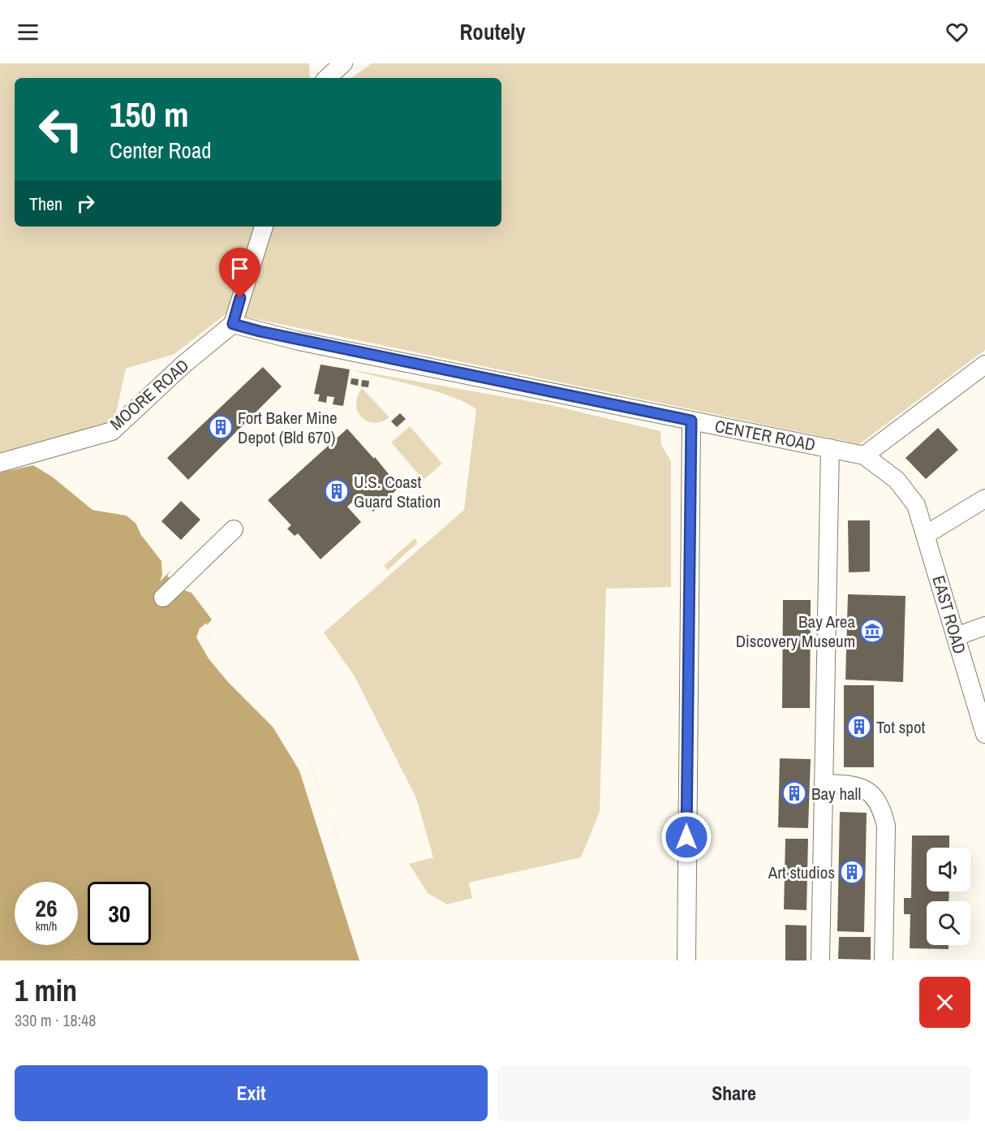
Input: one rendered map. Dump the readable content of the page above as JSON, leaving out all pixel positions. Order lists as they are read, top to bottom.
{
  "streets": {
    "street": ["MOORE ROAD", "CENTER ROAD", "EAST ROAD"]
  },
  "crossings": [
    ["MOORE ROAD", "CENTER ROAD"],
    ["CENTER ROAD", "EAST ROAD"]
  ],
  "places": {
    "building": [
      "Fort Baker Mine Depot (Bld 670)",
      "U.S. Coast Guard Station",
      "Tot spot",
      "Bay hall",
      "Art studios"
    ],
    "museum": ["Bay Area Discovery Museum"]
  },
  "page": {
    "header": "Routely",
    "turn": ["150 m", "Center Road"],
    "then": "Then",
    "speed": "26 km/h",
    "limit": "30",
    "heading": ["1 min", "330 m · 18:48"],
    "buttons": ["Exit", "Share"]
  }
}
